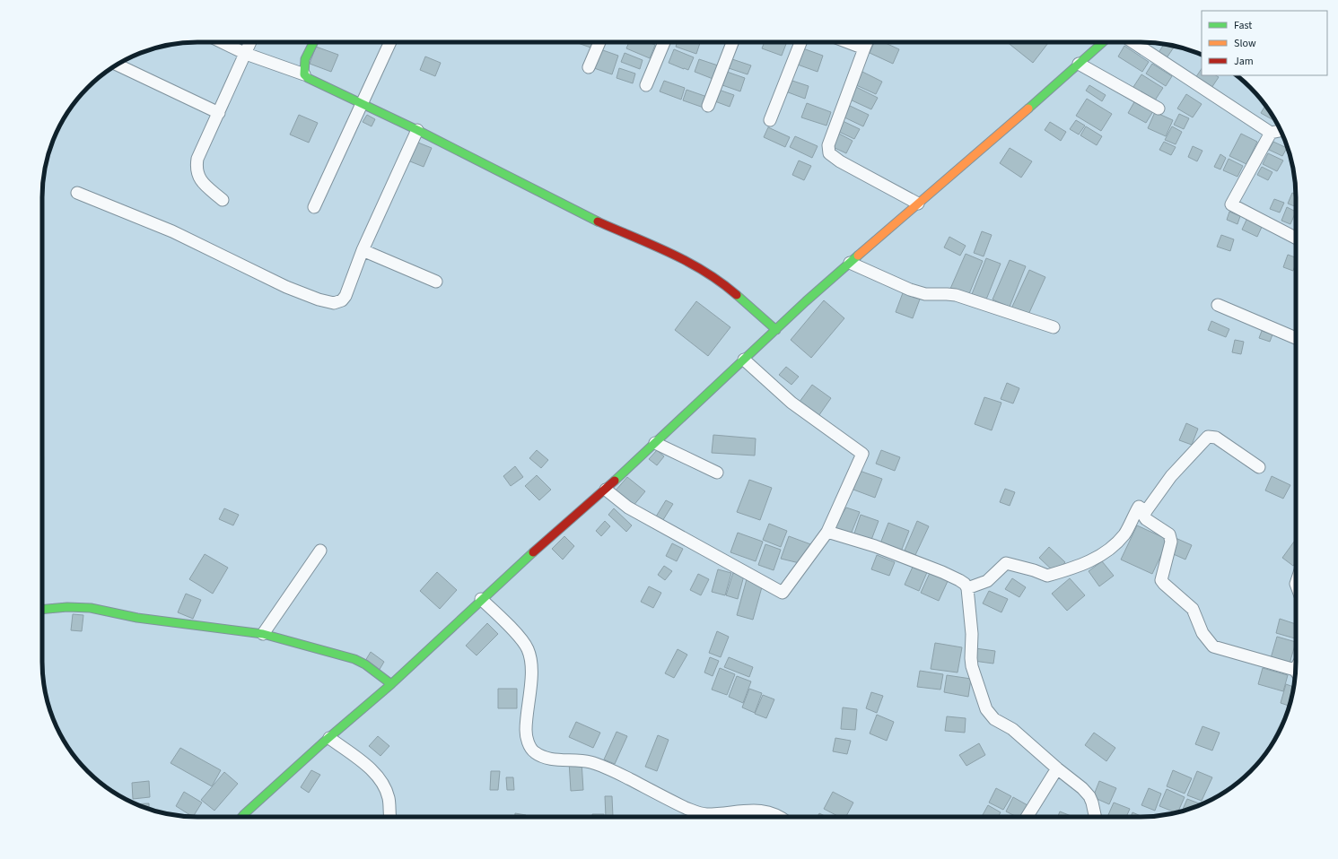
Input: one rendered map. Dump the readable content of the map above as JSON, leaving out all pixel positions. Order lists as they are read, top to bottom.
{
  "legend": ["Fast", "Slow", "Jam"]
}
